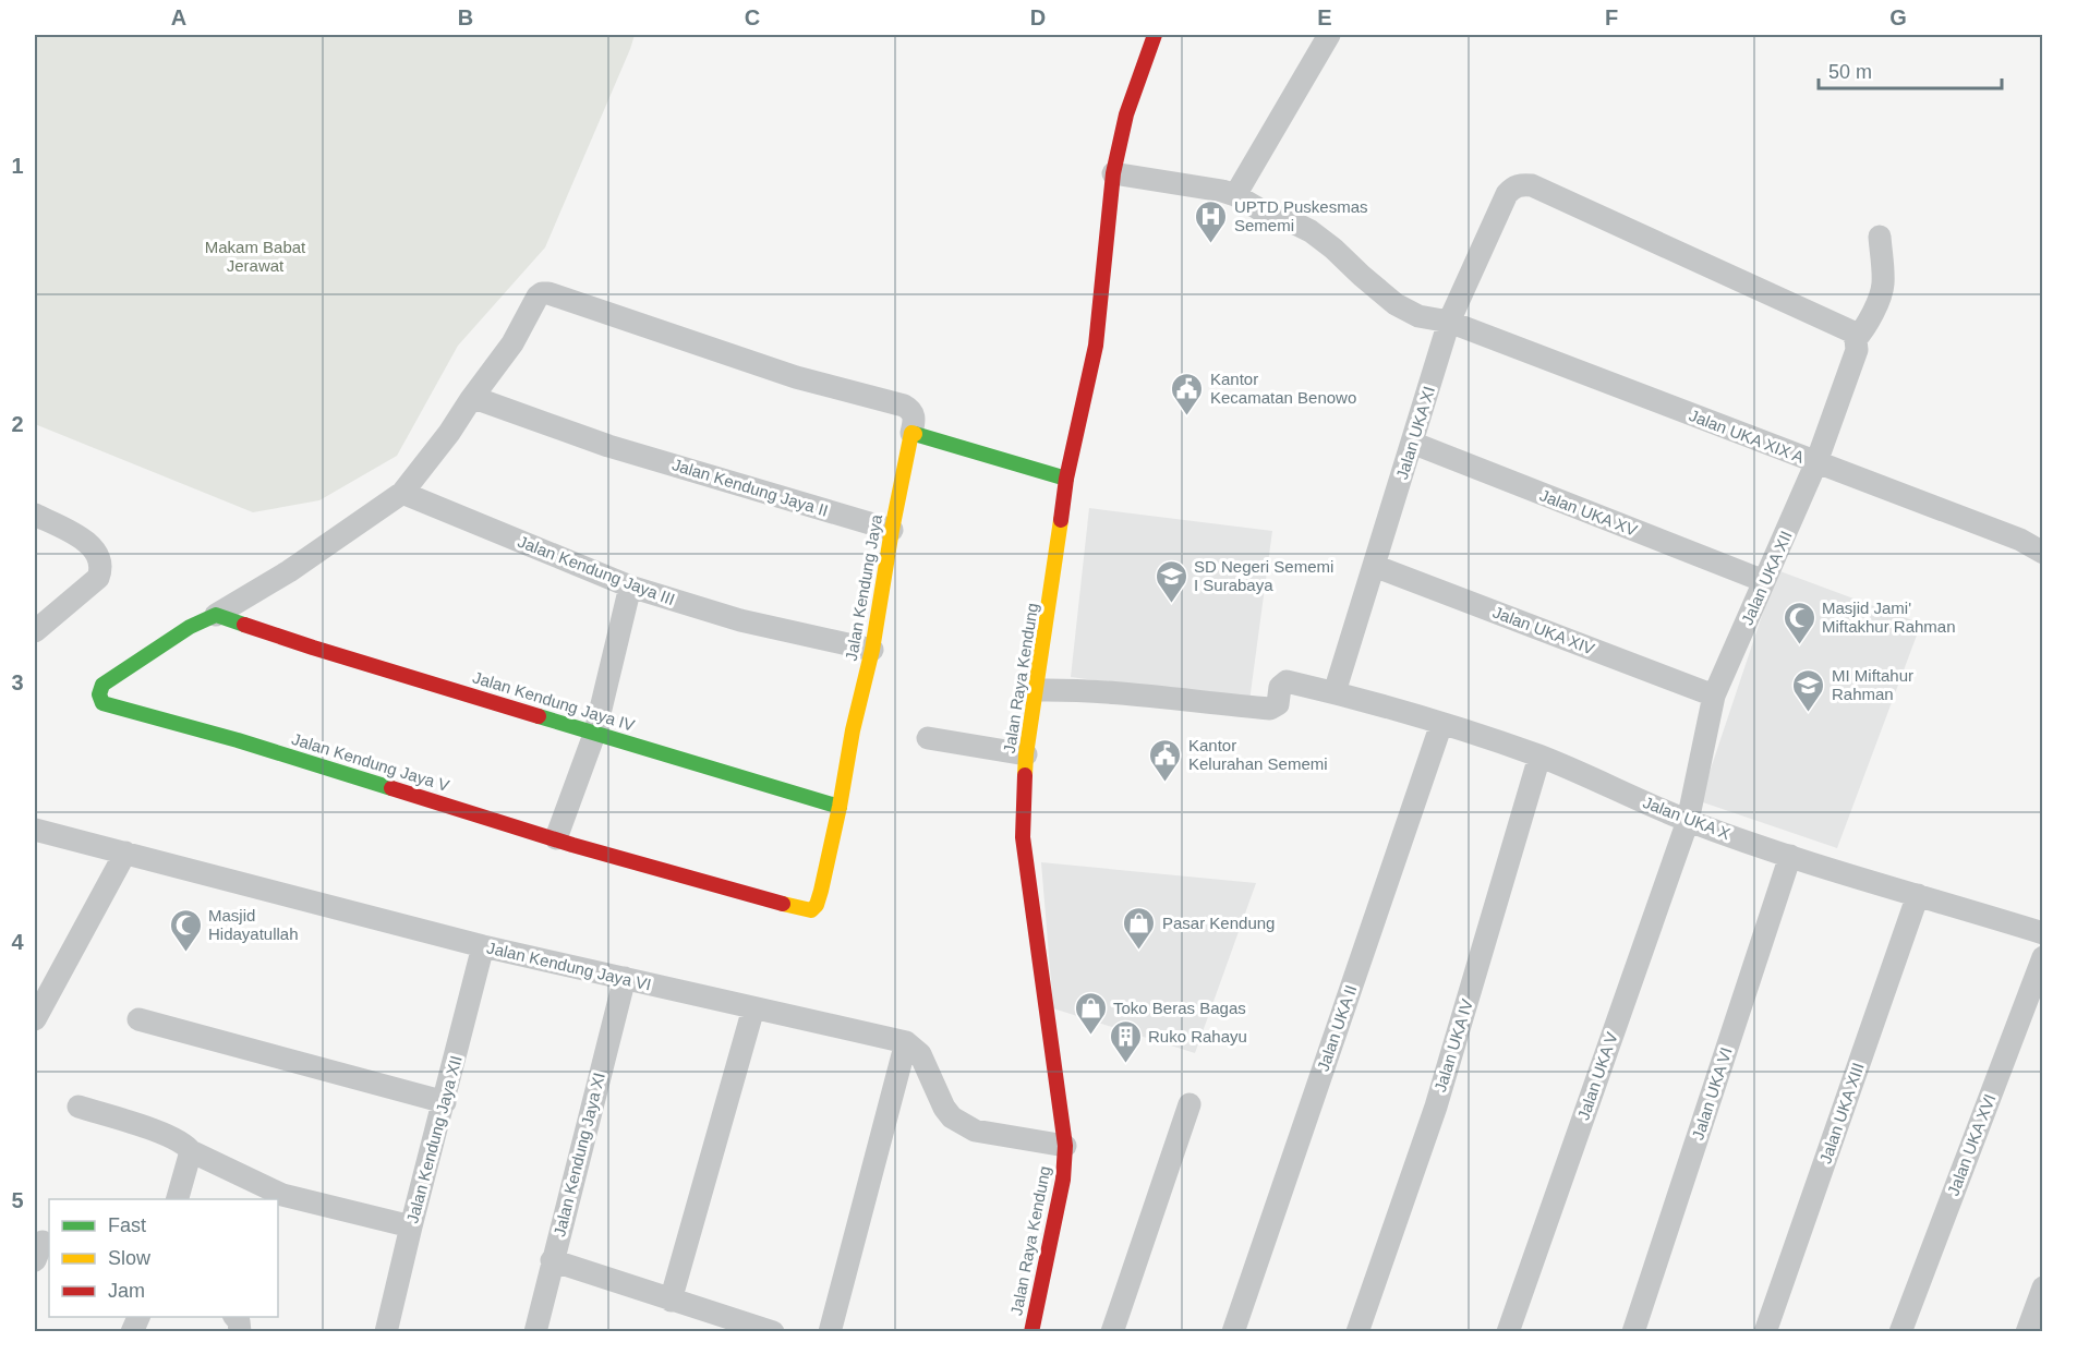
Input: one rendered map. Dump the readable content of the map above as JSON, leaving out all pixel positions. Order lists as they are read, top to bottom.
{
  "streets": {
    "street": [
      "Jalan UKA XI",
      "Jalan UKA XIX A",
      "Jalan Kendung Jaya II",
      "Jalan UKA XV",
      "Jalan Kendung Jaya III",
      "Jalan UKA XII",
      "Jalan Kendung Jaya",
      "Jalan UKA XIV",
      "Jalan Raya Kendung",
      "Jalan Kendung Jaya IV",
      "Jalan Kendung Jaya V",
      "Jalan UKA X",
      "Jalan Kendung Jaya VI",
      "Jalan UKA II",
      "Jalan UKA IV",
      "Jalan UKA V",
      "Jalan UKA VI",
      "Jalan UKA XIII",
      "Jalan Kendung Jaya XII",
      "Jalan UKA XVI",
      "Jalan Kendung Jaya XI"
    ]
  },
  "crossings": [
    ["Jalan UKA XI", "Jalan UKA XIX A"],
    ["Jalan UKA XI", "Jalan UKA XV"],
    ["Jalan UKA XI", "Jalan UKA XII"],
    ["Jalan UKA XI", "Jalan UKA XIV"],
    ["Jalan UKA XI", "Jalan UKA X"],
    ["Jalan UKA XIX A", "Jalan UKA XII"],
    ["Jalan UKA XIX A", "Jalan Raya Kendung"],
    ["Jalan Kendung Jaya II", "Jalan Kendung Jaya"],
    ["Jalan UKA XV", "Jalan UKA XII"],
    ["Jalan Kendung Jaya III", "Jalan Kendung Jaya"],
    ["Jalan UKA XII", "Jalan UKA XIV"],
    ["Jalan UKA XII", "Jalan UKA X"],
    ["Jalan UKA XII", "Jalan UKA V"],
    ["Jalan Kendung Jaya", "Jalan Kendung Jaya IV"],
    ["Jalan Kendung Jaya", "Jalan Kendung Jaya V"],
    ["Jalan Raya Kendung", "Jalan UKA X"],
    ["Jalan Kendung Jaya IV", "Jalan Kendung Jaya V"],
    ["Jalan UKA X", "Jalan UKA II"],
    ["Jalan UKA X", "Jalan UKA IV"],
    ["Jalan UKA X", "Jalan UKA V"],
    ["Jalan UKA X", "Jalan UKA VI"],
    ["Jalan UKA X", "Jalan UKA XIII"],
    ["Jalan Kendung Jaya VI", "Jalan Kendung Jaya XII"],
    ["Jalan Kendung Jaya VI", "Jalan Kendung Jaya XI"]
  ],
  "parks": ["Makam Babat Jerawat"],
  "places": {
    "hospital": ["UPTD Puskesmas Sememi"],
    "public building": ["Kantor Kecamatan Benowo", "Kantor Kelurahan Sememi"],
    "school or university": ["SD Negeri Sememi I Surabaya", "MI Miftahur Rahman"],
    "mosque": ["Masjid Jami' Miftakhur Rahman", "Masjid Hidayatullah"],
    "shop": ["Pasar Kendung", "Toko Beras Bagas"],
    "building": ["Ruko Rahayu"]
  },
  "legend": ["Fast", "Slow", "Jam"],
  "scale_bar": "50 m",
  "grid": {
    "columns": [
      "A",
      "B",
      "C",
      "D",
      "E",
      "F",
      "G"
    ],
    "rows": [
      "1",
      "2",
      "3",
      "4",
      "5"
    ]
  }
}
